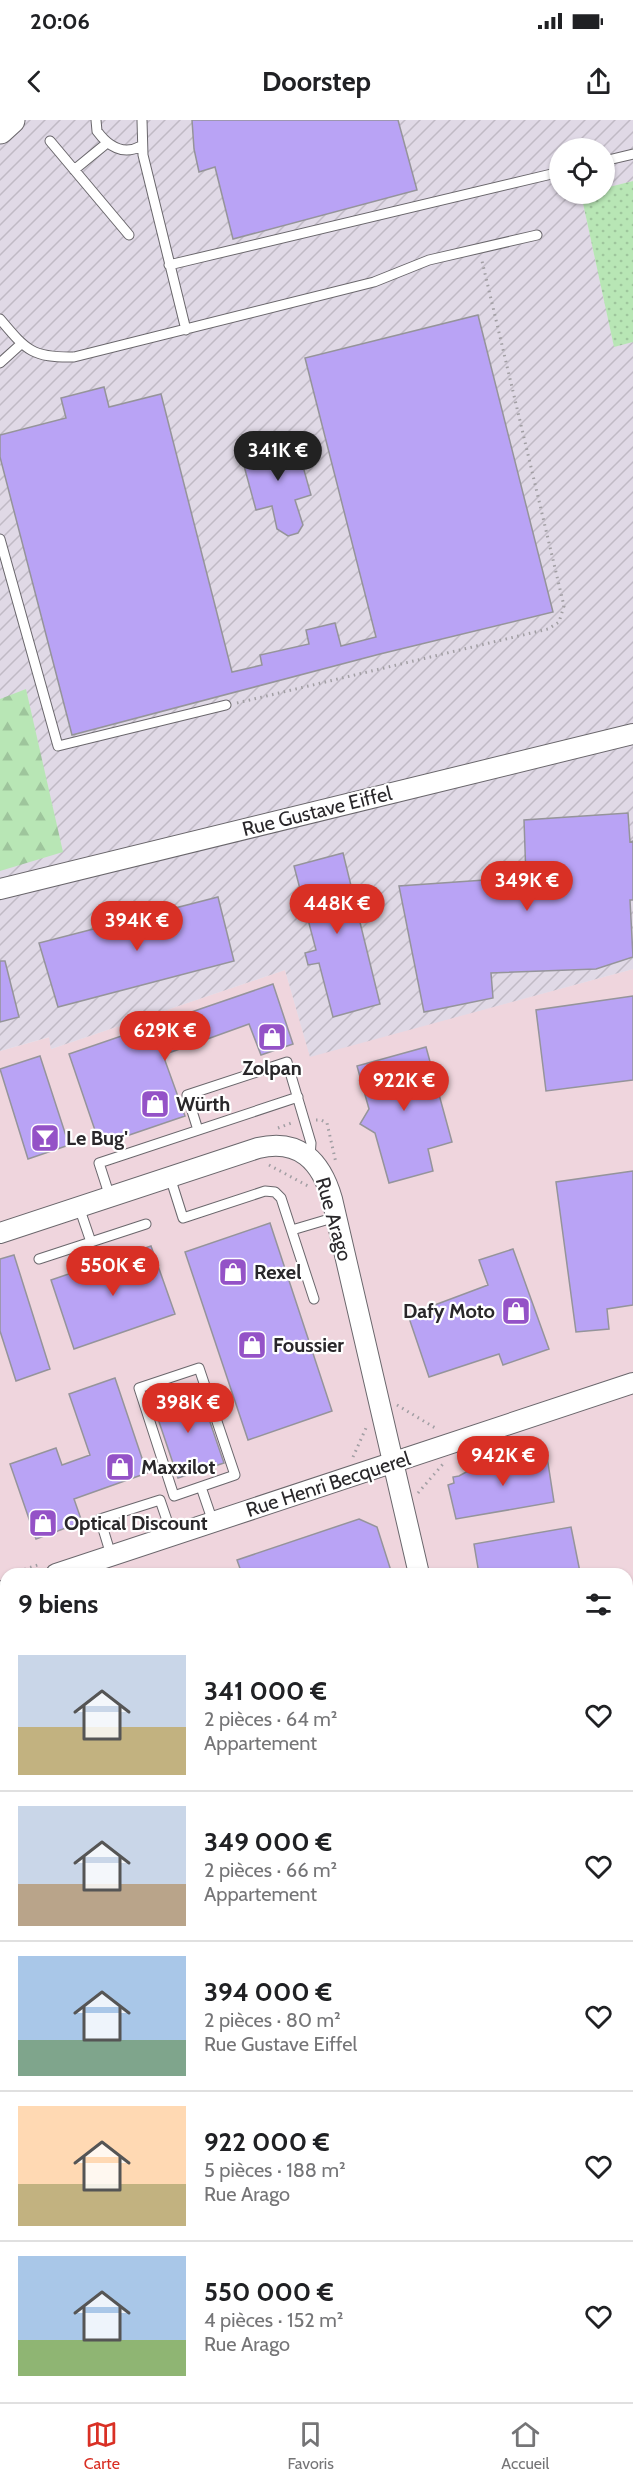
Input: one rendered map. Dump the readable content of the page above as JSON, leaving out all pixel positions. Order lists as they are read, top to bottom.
{
  "streets": {
    "street": ["Rue Gustave Eiffel", "Rue Arago", "Rue Henri Becquerel"]
  },
  "crossings": [
    ["Rue Arago", "Rue Henri Becquerel"]
  ],
  "places": {
    "shop": [
      "Zolpan",
      "Würth",
      "Rexel",
      "Dafy Moto",
      "Foussier",
      "Maxxilot",
      "Optical Discount"
    ],
    "bar": ["Le Bug'"]
  },
  "page": {
    "status": "20:06",
    "header": "Doorstep",
    "price": [
      "341K €",
      "349K €",
      "448K €",
      "394K €",
      "629K €",
      "922K €",
      "550K €",
      "398K €",
      "942K €"
    ],
    "heading": "9 biens",
    "list": [
      {
        "name": "341 000 €",
        "note": "2 pièces · 64 m² · Appartement"
      },
      {
        "name": "349 000 €",
        "note": "2 pièces · 66 m² · Appartement"
      },
      {
        "name": "394 000 €",
        "note": "2 pièces · 80 m² · Rue Gustave Eiffel"
      },
      {
        "name": "922 000 €",
        "note": "5 pièces · 188 m² · Rue Arago"
      },
      {
        "name": "550 000 €",
        "note": "4 pièces · 152 m² · Rue Arago"
      }
    ],
    "tabs": ["Carte", "Favoris", "Accueil"]
  }
}
